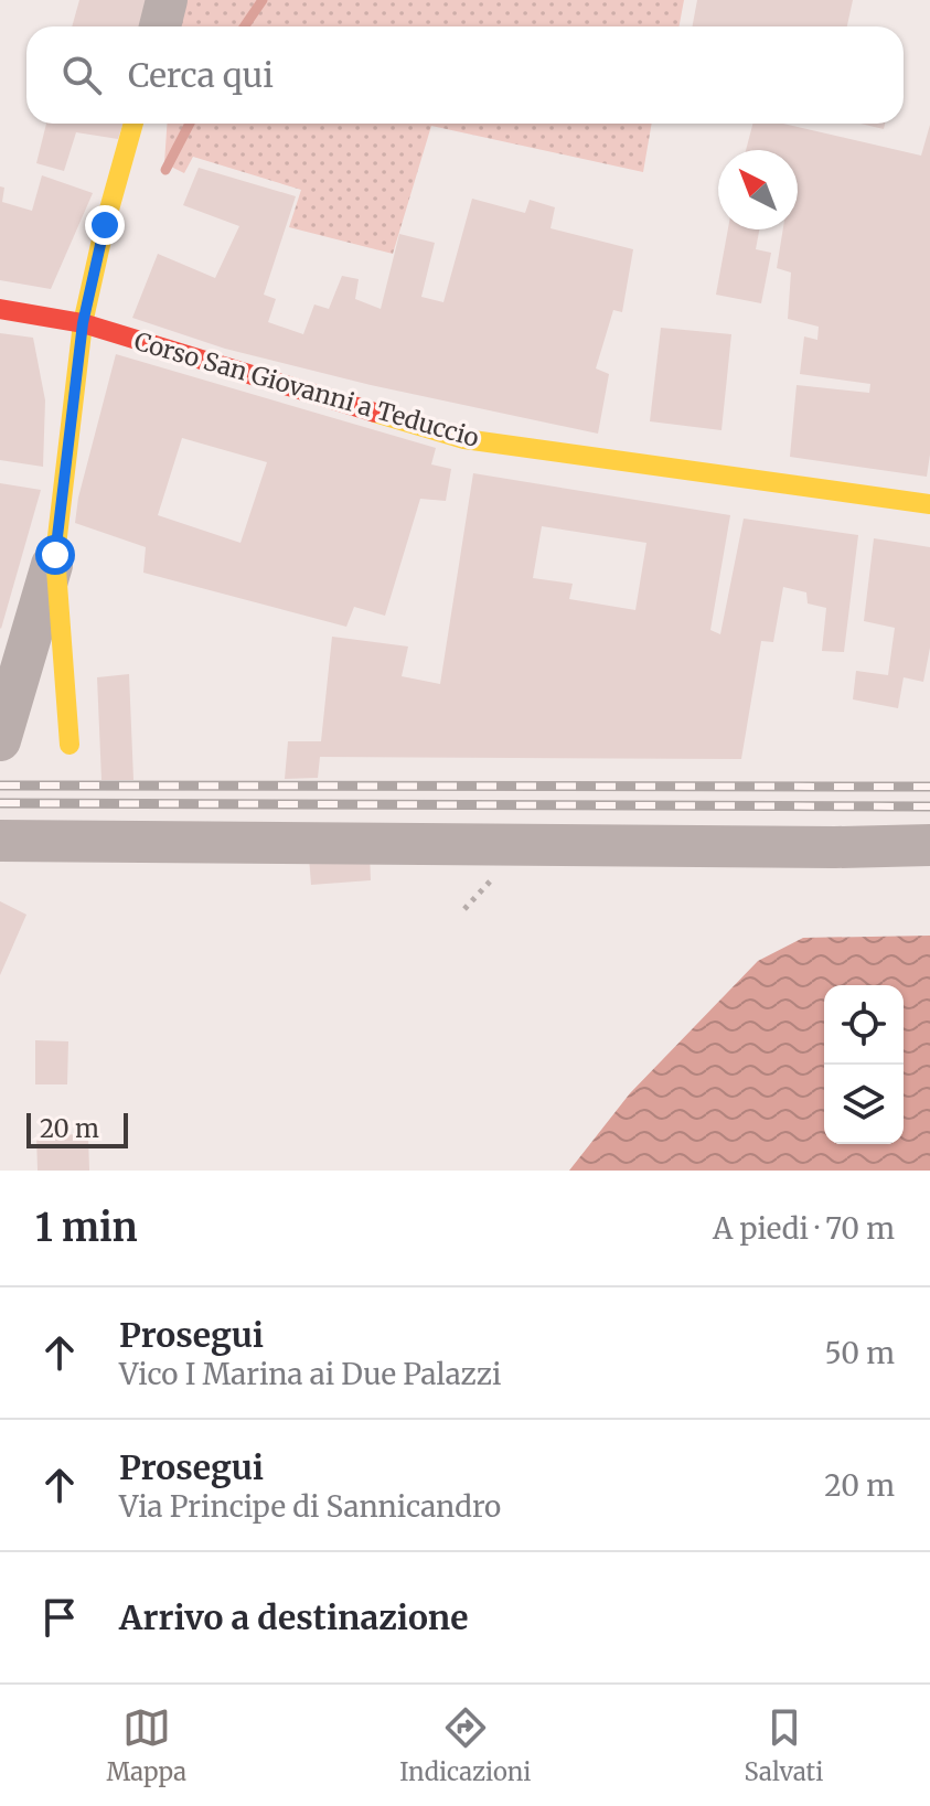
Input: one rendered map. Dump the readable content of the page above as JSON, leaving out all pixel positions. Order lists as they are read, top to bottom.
{
  "streets": {
    "main road": ["Corso San Giovanni a Teduccio"]
  },
  "scale_bar": "20 m",
  "north": "top left",
  "page": {
    "search": "Cerca qui",
    "scale": "20 m",
    "heading": ["1 min", "A piedi · 70 m"],
    "list": [
      ["Prosegui", "Vico I Marina ai Due Palazzi", "50 m"],
      ["Prosegui", "Via Principe di Sannicandro", "20 m"],
      "Arrivo a destinazione"
    ],
    "nav": ["Mappa", "Indicazioni", "Salvati"]
  }
}
